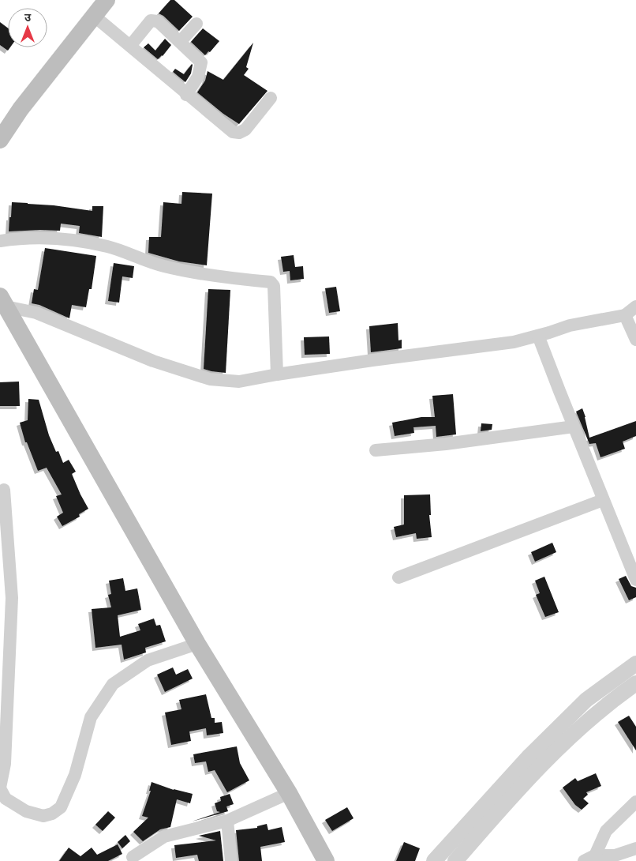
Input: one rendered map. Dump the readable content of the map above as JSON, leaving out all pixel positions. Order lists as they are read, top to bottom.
{
  "north": "top"
}
